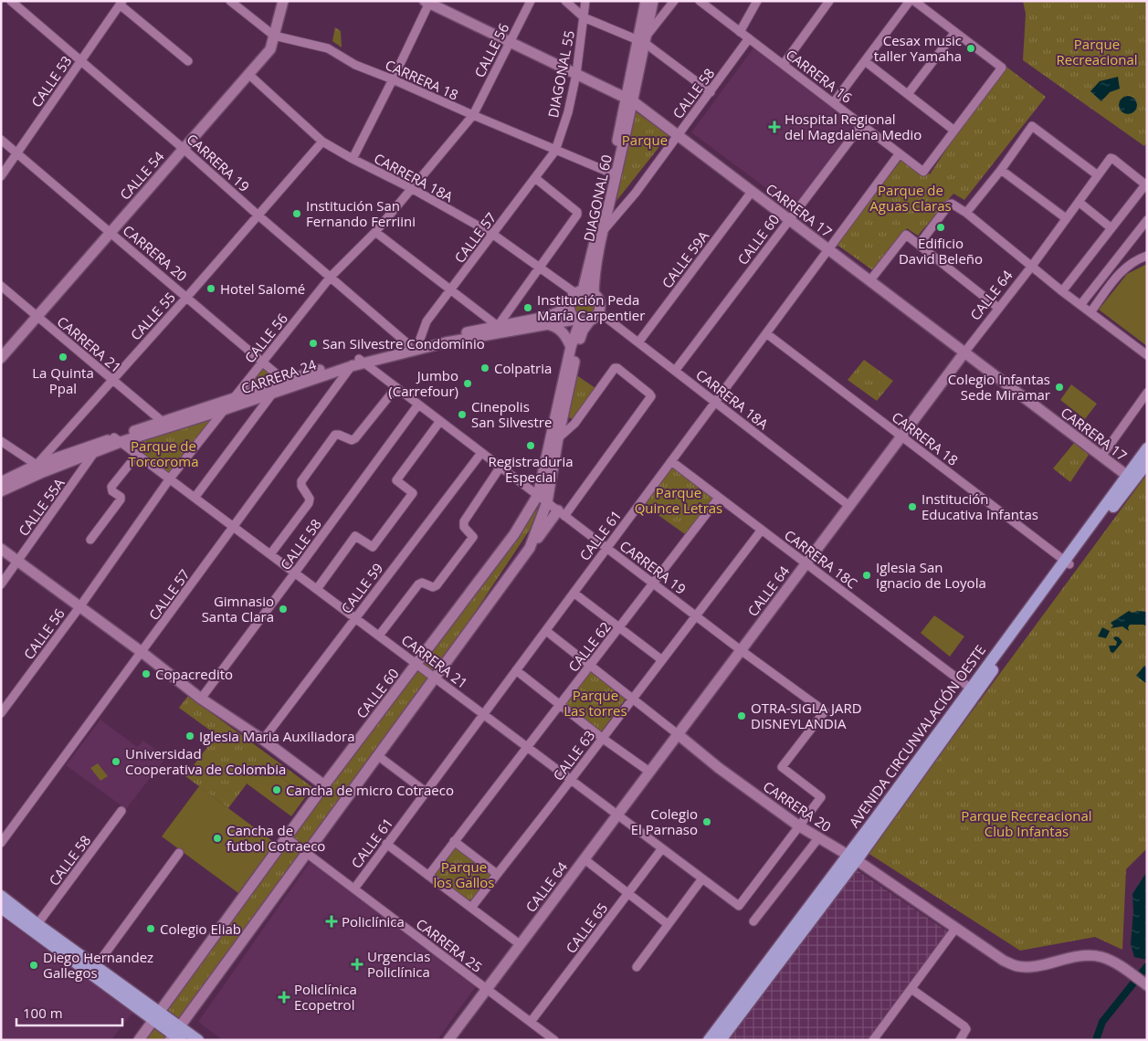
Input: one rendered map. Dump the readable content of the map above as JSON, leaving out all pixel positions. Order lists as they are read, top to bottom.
{
  "streets": {
    "main road": ["AVENIDA CIRCUNVALACIÓN OESTE"],
    "street": [
      "CALLE 56",
      "DIAGONAL 55",
      "CARRERA 16",
      "CARRERA 18",
      "CALLE 53",
      "CALLE 58",
      "CARRERA 19",
      "CALLE 54",
      "CARRERA 18A",
      "DIAGONAL 60",
      "CARRERA 17",
      "CALLE 57",
      "CALLE 60",
      "CARRERA 20",
      "CALLE 59A",
      "CALLE 64",
      "CALLE 55",
      "CARRERA 21",
      "CARRERA 24",
      "CALLE 55A",
      "CALLE 61",
      "CARRERA 18C",
      "CALLE 59",
      "CALLE 62",
      "CALLE 63",
      "CALLE 65",
      "CARRERA 25"
    ]
  },
  "crossings": [
    ["CALLE 56", "CARRERA 18"],
    ["CALLE 56", "CARRERA 19"],
    ["CALLE 56", "CARRERA 18A"],
    ["CALLE 56", "CARRERA 17"],
    ["CALLE 56", "CARRERA 20"],
    ["CALLE 56", "CARRERA 21"],
    ["CALLE 56", "CARRERA 24"],
    ["DIAGONAL 55", "CARRERA 18"],
    ["DIAGONAL 55", "CARRERA 17"],
    ["DIAGONAL 55", "CALLE 57"],
    ["CARRERA 16", "CALLE 58"],
    ["CARRERA 16", "CALLE 60"],
    ["CARRERA 16", "CALLE 61"],
    ["CARRERA 18", "CALLE 54"],
    ["CARRERA 18", "DIAGONAL 60"],
    ["CARRERA 18", "CALLE 57"],
    ["CARRERA 18", "CALLE 64"],
    ["CARRERA 18", "CALLE 61"],
    ["CARRERA 18", "AVENIDA CIRCUNVALACIÓN OESTE"],
    ["CALLE 53", "CARRERA 19"],
    ["CALLE 53", "CARRERA 20"],
    ["CALLE 58", "CARRERA 19"],
    ["CALLE 58", "DIAGONAL 60"],
    ["CALLE 58", "CARRERA 17"],
    ["CALLE 58", "CARRERA 21"],
    ["CARRERA 19", "CALLE 54"],
    ["CARRERA 19", "CALLE 57"],
    ["CARRERA 19", "CALLE 60"],
    ["CARRERA 19", "CARRERA 20"],
    ["CARRERA 19", "CALLE 64"],
    ["CARRERA 19", "CALLE 55"],
    ["CARRERA 19", "CARRERA 21"],
    ["CARRERA 19", "CARRERA 24"],
    ["CARRERA 19", "CALLE 61"],
    ["CARRERA 19", "CALLE 59"],
    ["CARRERA 19", "CALLE 62"],
    ["CARRERA 19", "CALLE 63"],
    ["CALLE 54", "CARRERA 18A"],
    ["CALLE 54", "CARRERA 20"],
    ["CALLE 54", "CARRERA 21"],
    ["CARRERA 18A", "DIAGONAL 60"],
    ["CARRERA 18A", "CALLE 57"],
    ["CARRERA 18A", "CALLE 60"],
    ["CARRERA 18A", "CALLE 59A"],
    ["CARRERA 18A", "CALLE 64"],
    ["CARRERA 18A", "CALLE 55"],
    ["CARRERA 18A", "CARRERA 24"],
    ["CARRERA 18A", "CALLE 61"],
    ["DIAGONAL 60", "CARRERA 17"],
    ["DIAGONAL 60", "CARRERA 24"],
    ["CARRERA 17", "CALLE 60"],
    ["CARRERA 17", "CALLE 59A"],
    ["CARRERA 17", "CALLE 64"],
    ["CARRERA 17", "CALLE 61"],
    ["CARRERA 17", "AVENIDA CIRCUNVALACIÓN OESTE"],
    ["CALLE 57", "CARRERA 21"],
    ["CALLE 57", "CARRERA 24"],
    ["CALLE 60", "CARRERA 21"],
    ["CALLE 60", "CARRERA 25"],
    ["CARRERA 20", "CALLE 64"],
    ["CARRERA 20", "CALLE 55"],
    ["CARRERA 20", "CARRERA 21"],
    ["CARRERA 20", "CARRERA 24"],
    ["CARRERA 20", "CALLE 62"],
    ["CARRERA 20", "AVENIDA CIRCUNVALACIÓN OESTE"],
    ["CARRERA 20", "CALLE 63"],
    ["CALLE 64", "CARRERA 21"],
    ["CALLE 64", "CARRERA 18C"],
    ["CALLE 64", "CARRERA 25"],
    ["CALLE 55", "CARRERA 21"],
    ["CALLE 55", "CARRERA 24"],
    ["CARRERA 21", "CARRERA 24"],
    ["CARRERA 21", "CALLE 61"],
    ["CARRERA 21", "CALLE 59"],
    ["CARRERA 21", "CALLE 62"],
    ["CARRERA 21", "CALLE 63"],
    ["CARRERA 21", "CALLE 65"],
    ["CARRERA 24", "CALLE 55A"],
    ["CALLE 61", "CARRERA 18C"],
    ["CALLE 61", "CARRERA 25"],
    ["CARRERA 18C", "CALLE 62"],
    ["CARRERA 18C", "AVENIDA CIRCUNVALACIÓN OESTE"],
    ["CARRERA 18C", "CALLE 63"],
    ["CALLE 65", "CARRERA 25"]
  ],
  "parks": [
    "Parque Recreacional",
    "Parque",
    "Parque de Aguas Claras",
    "Parque de Torcoroma",
    "Parque Quince Letras",
    "Parque Las torres",
    "Parque Recreacional Club Infantas",
    "Parque los Gallos"
  ],
  "places": {
    "other": [
      "Cesax music taller Yamaha",
      "Institución San Fernando Ferriini",
      "Edificio David Beleño",
      "Hotel Salomé",
      "Institución Peda María Carpentier",
      "San Silvestre Condominio",
      "La Quinta Ppal",
      "Colpatria",
      "Jumbo (Carrefour)",
      "Colegio Infantas Sede Miramar",
      "Cinepolis San Silvestre",
      "Registraduria Especial",
      "Institución Educativa Infantas",
      "Iglesia San Ignacio de Loyola",
      "Gimnasio Santa Clara",
      "Copacredito",
      "OTRA-SIGLA JARD DISNEYLANDIA",
      "Iglesia Maria Auxiliadora",
      "Universidad Cooperativa de Colombia",
      "Cancha de micro Cotraeco",
      "Colegio El Parnaso",
      "Cancha de futbol Cotraeco",
      "Colegio Eliab",
      "Diego Hernandez Gallegos"
    ],
    "health": [
      "Hospital Regional del Magdalena Medio",
      "Policlínica",
      "Urgencias Policlínica",
      "Policlínica Ecopetrol"
    ]
  },
  "scale_bar": "100 m"
}
